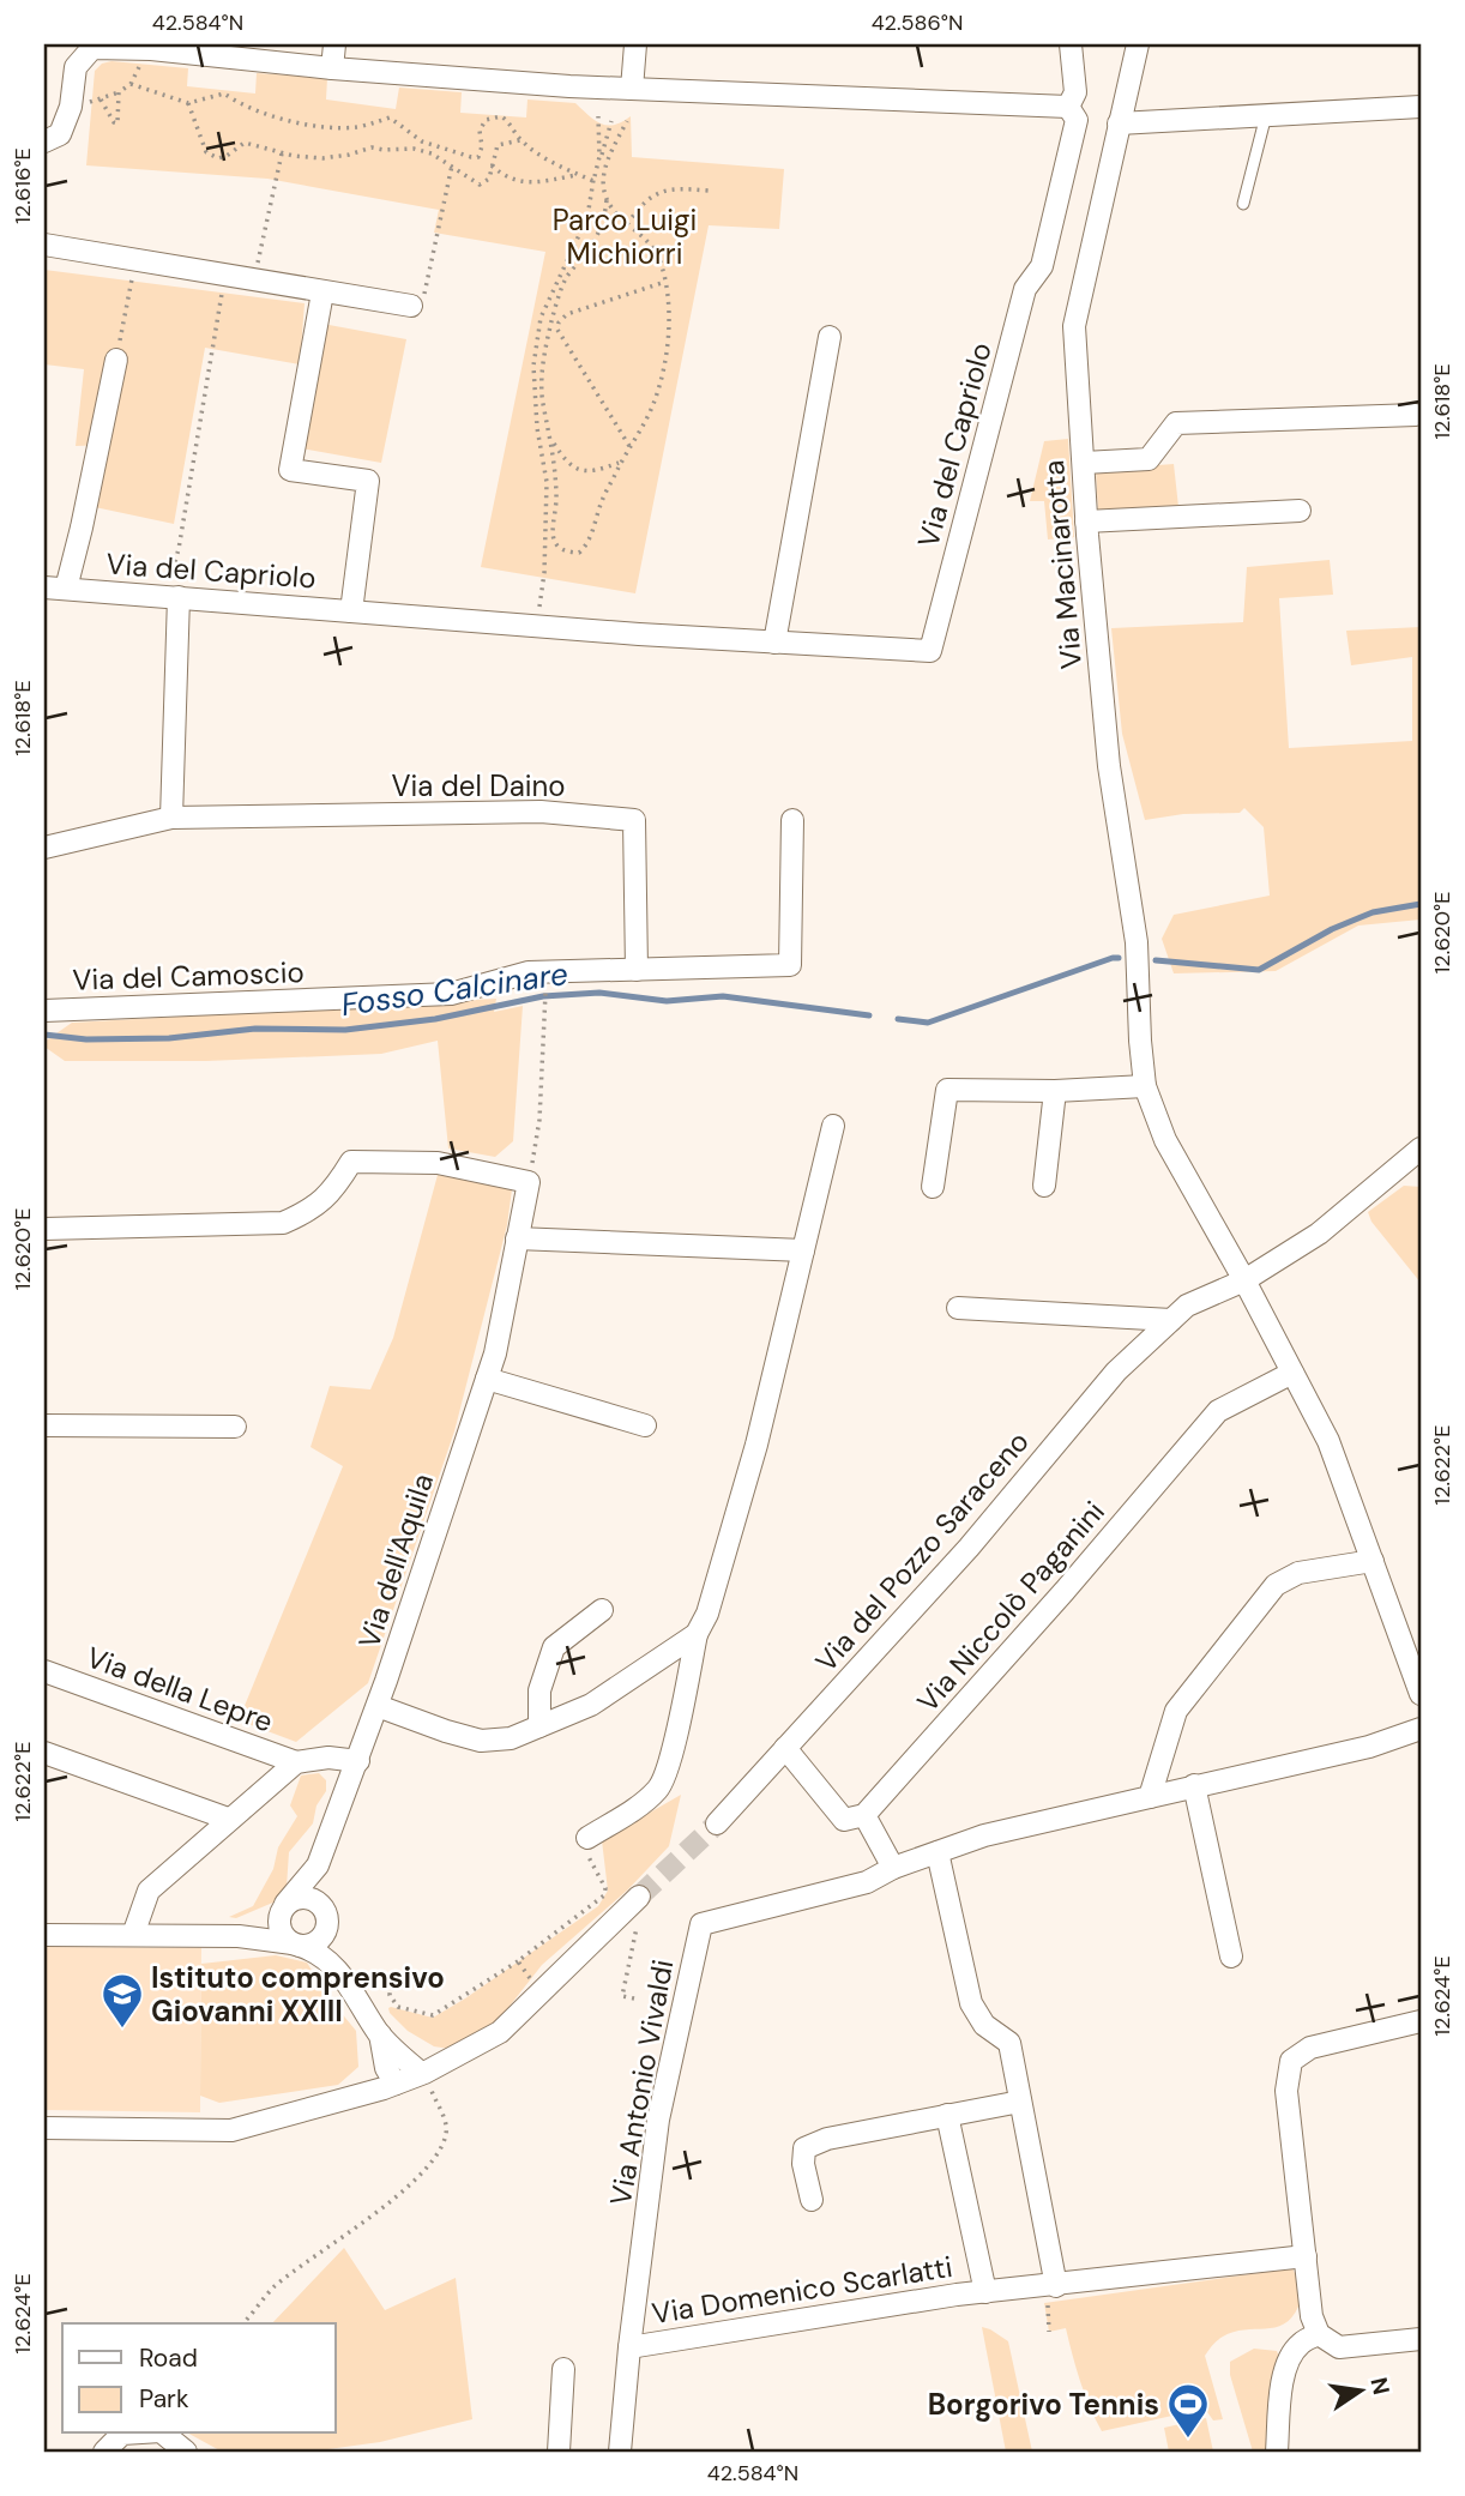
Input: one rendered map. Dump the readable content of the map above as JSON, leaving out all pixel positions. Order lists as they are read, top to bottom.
{
  "streets": {
    "street": [
      "Via del Capriolo",
      "Via Macinarotta",
      "Via del Daino",
      "Via del Camoscio",
      "Via del Pozzo Saraceno",
      "Via dell'Aquila",
      "Via Niccolò Paganini",
      "Via della Lepre",
      "Via Antonio Vivaldi",
      "Via Domenico Scarlatti"
    ]
  },
  "crossings": [
    ["Via Macinarotta", "Via del Pozzo Saraceno"],
    ["Via Macinarotta", "Via Niccolò Paganini"],
    ["Via del Daino", "Via del Camoscio"],
    ["Via Antonio Vivaldi", "Via Domenico Scarlatti"]
  ],
  "water": ["Fosso Calcinare"],
  "parks": ["Parco Luigi Michiorri"],
  "places": {
    "school or university": ["Istituto comprensivo Giovanni XXIII"],
    "sports": ["Borgorivo Tennis"]
  },
  "legend": ["Road", "Park"],
  "north": "right",
  "coordinates": [
    "42.584°N",
    "42.586°N",
    "12.616°E",
    "12.618°E",
    "12.620°E",
    "12.622°E",
    "12.624°E"
  ]
}
